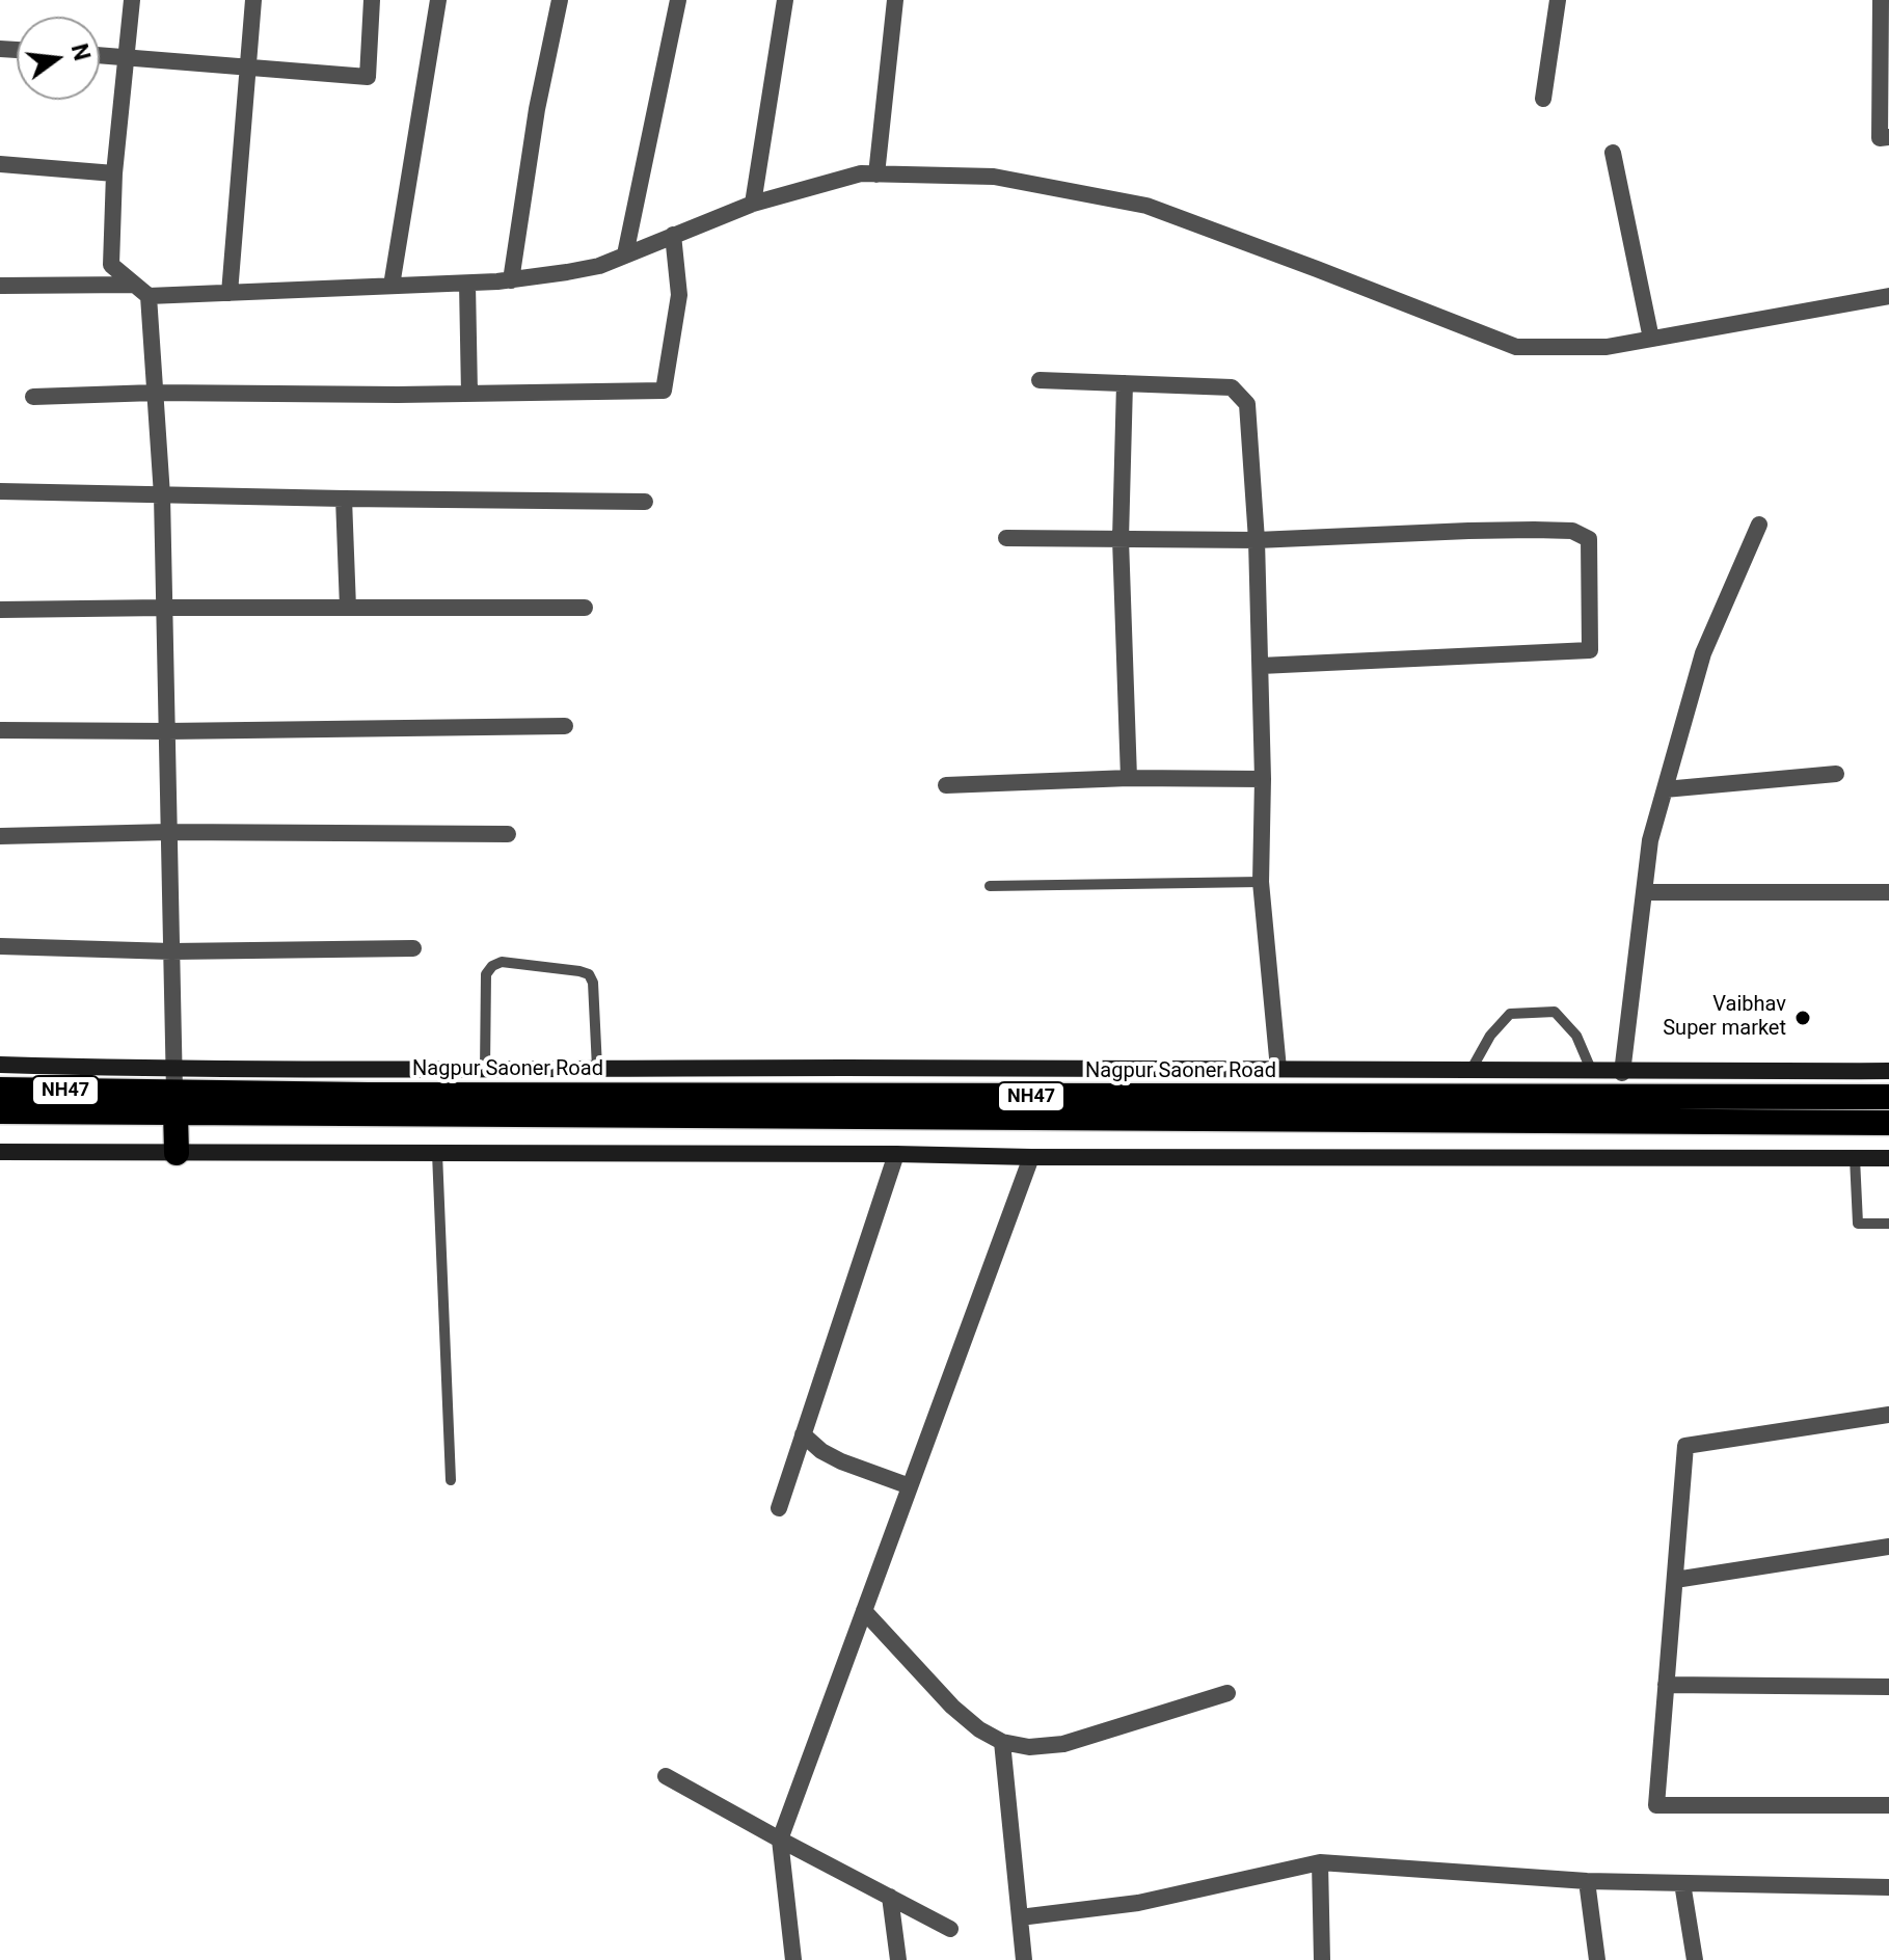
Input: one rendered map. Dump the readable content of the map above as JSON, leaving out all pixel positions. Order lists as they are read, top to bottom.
{
  "streets": {
    "highway": ["Nagpur Saoner Road", "NH47"]
  },
  "crossings": [
    ["Nagpur Saoner Road", "NH47"]
  ],
  "places": ["Vaibhav Super market"],
  "north": "right"
}
